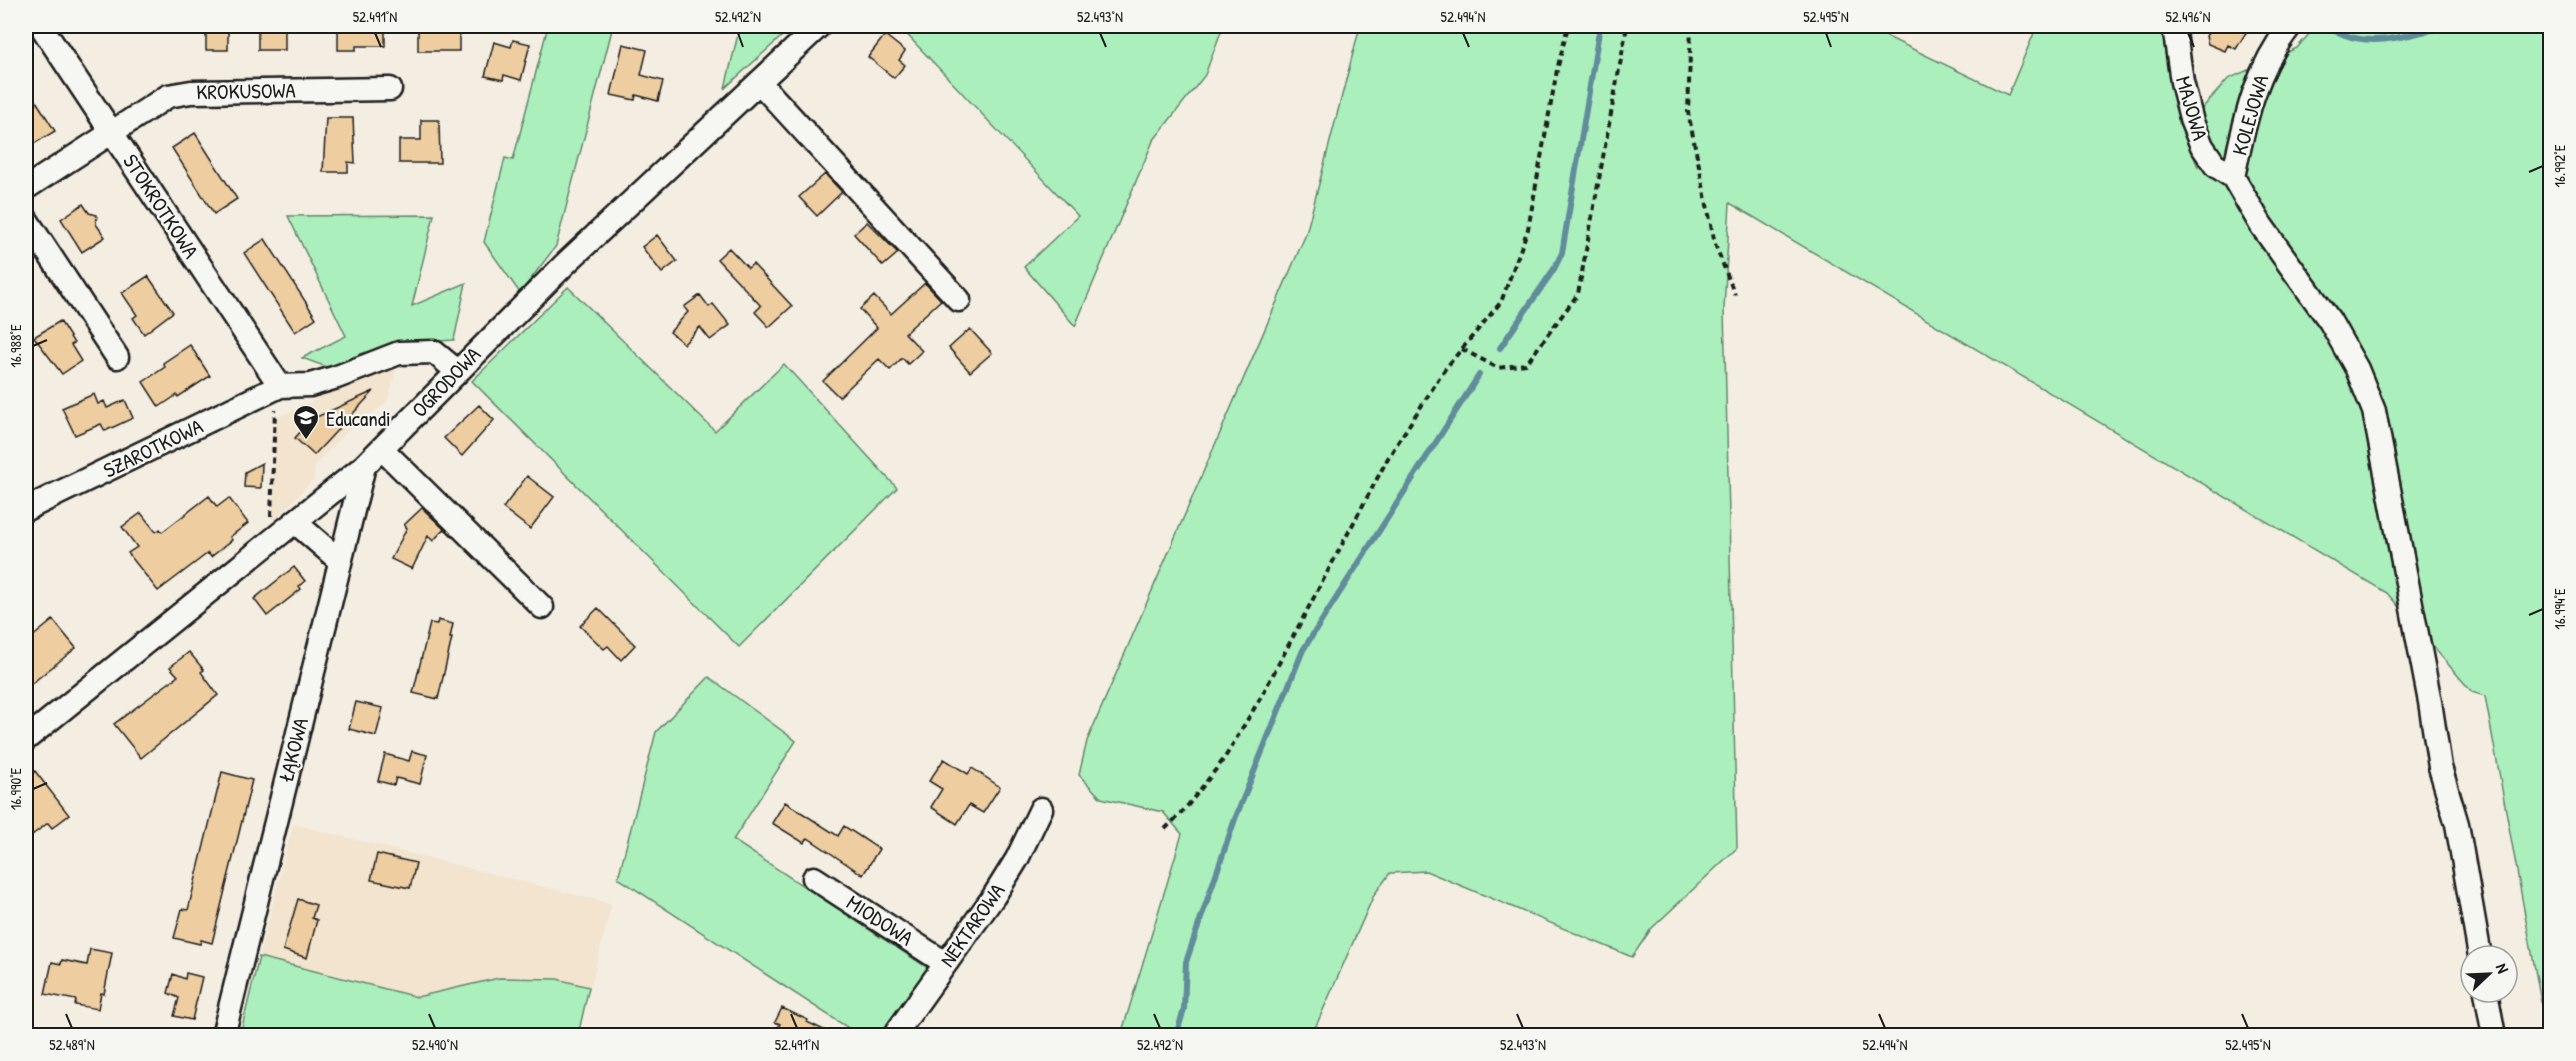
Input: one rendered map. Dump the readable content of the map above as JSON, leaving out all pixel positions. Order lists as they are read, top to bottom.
{
  "streets": {
    "street": [
      "KROKUSOWA",
      "MAJOWA",
      "KOLEJOWA",
      "STOKROTKOWA",
      "OGRODOWA",
      "SZAROTKOWA",
      "ŁĄKOWA",
      "MIODOWA",
      "NEKTAROWA"
    ]
  },
  "crossings": [
    ["KROKUSOWA", "STOKROTKOWA"],
    ["MAJOWA", "KOLEJOWA"],
    ["STOKROTKOWA", "SZAROTKOWA"],
    ["OGRODOWA", "ŁĄKOWA"],
    ["MIODOWA", "NEKTAROWA"]
  ],
  "places": {
    "school or university": ["Educandi"]
  },
  "north": "top right",
  "coordinates": [
    "52.491°N",
    "52.492°N",
    "52.493°N",
    "52.494°N",
    "52.495°N",
    "52.496°N",
    "16.992°E",
    "16.988°E",
    "16.994°E",
    "16.990°E",
    "52.489°N",
    "52.490°N"
  ]
}
